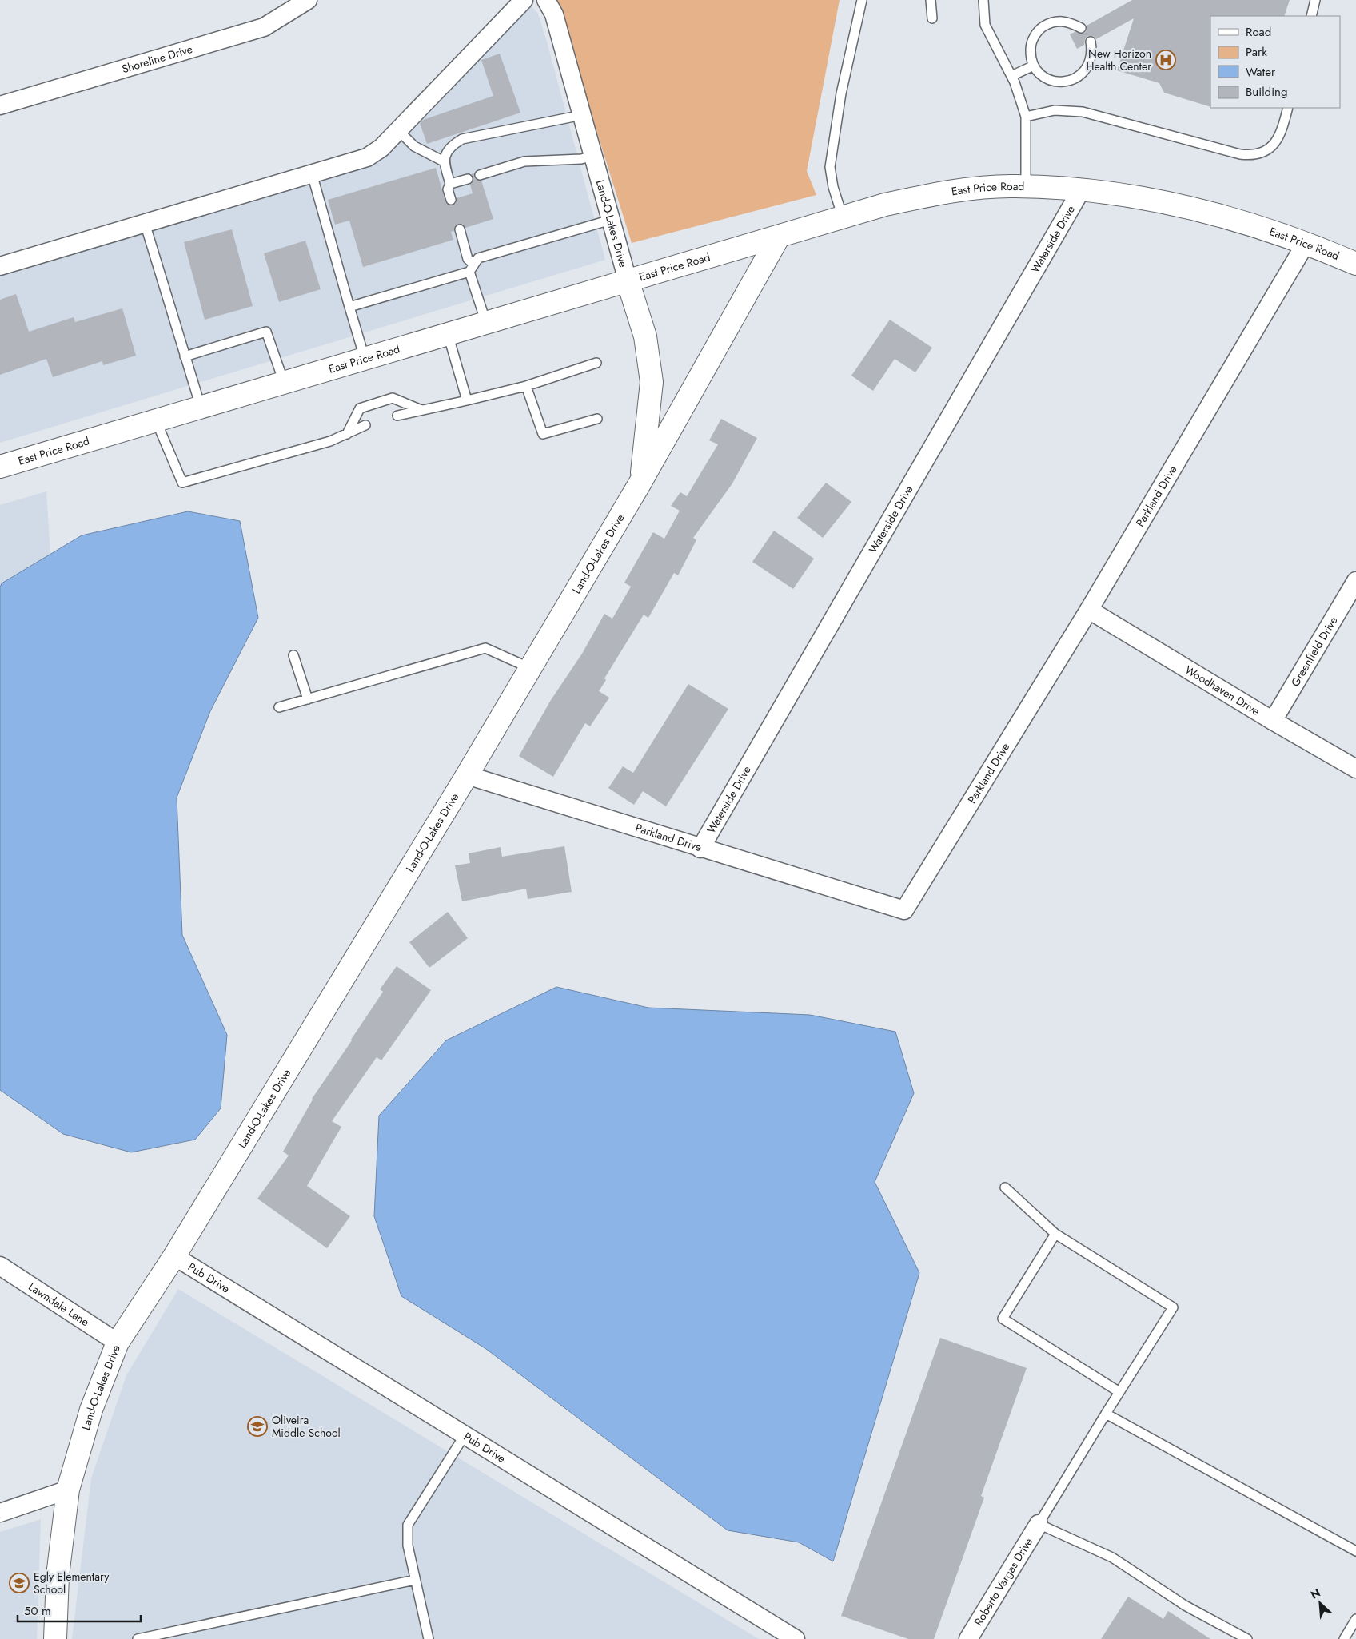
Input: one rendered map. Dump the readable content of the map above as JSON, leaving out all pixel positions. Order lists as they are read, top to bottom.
{
  "streets": {
    "street": [
      "Shoreline Drive",
      "East Price Road",
      "Land-O-Lakes Drive",
      "Waterside Drive",
      "Parkland Drive",
      "Greenfield Drive",
      "Woodhaven Drive",
      "Pub Drive",
      "Lawndale Lane",
      "Roberto Vargas Drive"
    ]
  },
  "crossings": [
    ["East Price Road", "Land-O-Lakes Drive"],
    ["East Price Road", "Waterside Drive"],
    ["East Price Road", "Parkland Drive"],
    ["Land-O-Lakes Drive", "Parkland Drive"],
    ["Land-O-Lakes Drive", "Pub Drive"],
    ["Land-O-Lakes Drive", "Lawndale Lane"],
    ["Waterside Drive", "Parkland Drive"],
    ["Parkland Drive", "Woodhaven Drive"],
    ["Greenfield Drive", "Woodhaven Drive"]
  ],
  "places": {
    "hospital": ["New Horizon Health Center"],
    "school or university": ["Oliveira Middle School", "Egly Elementary School"]
  },
  "legend": [
    "Road",
    "Park",
    "Water",
    "Building"
  ],
  "scale_bar": "50 m",
  "north": "top left"
}
